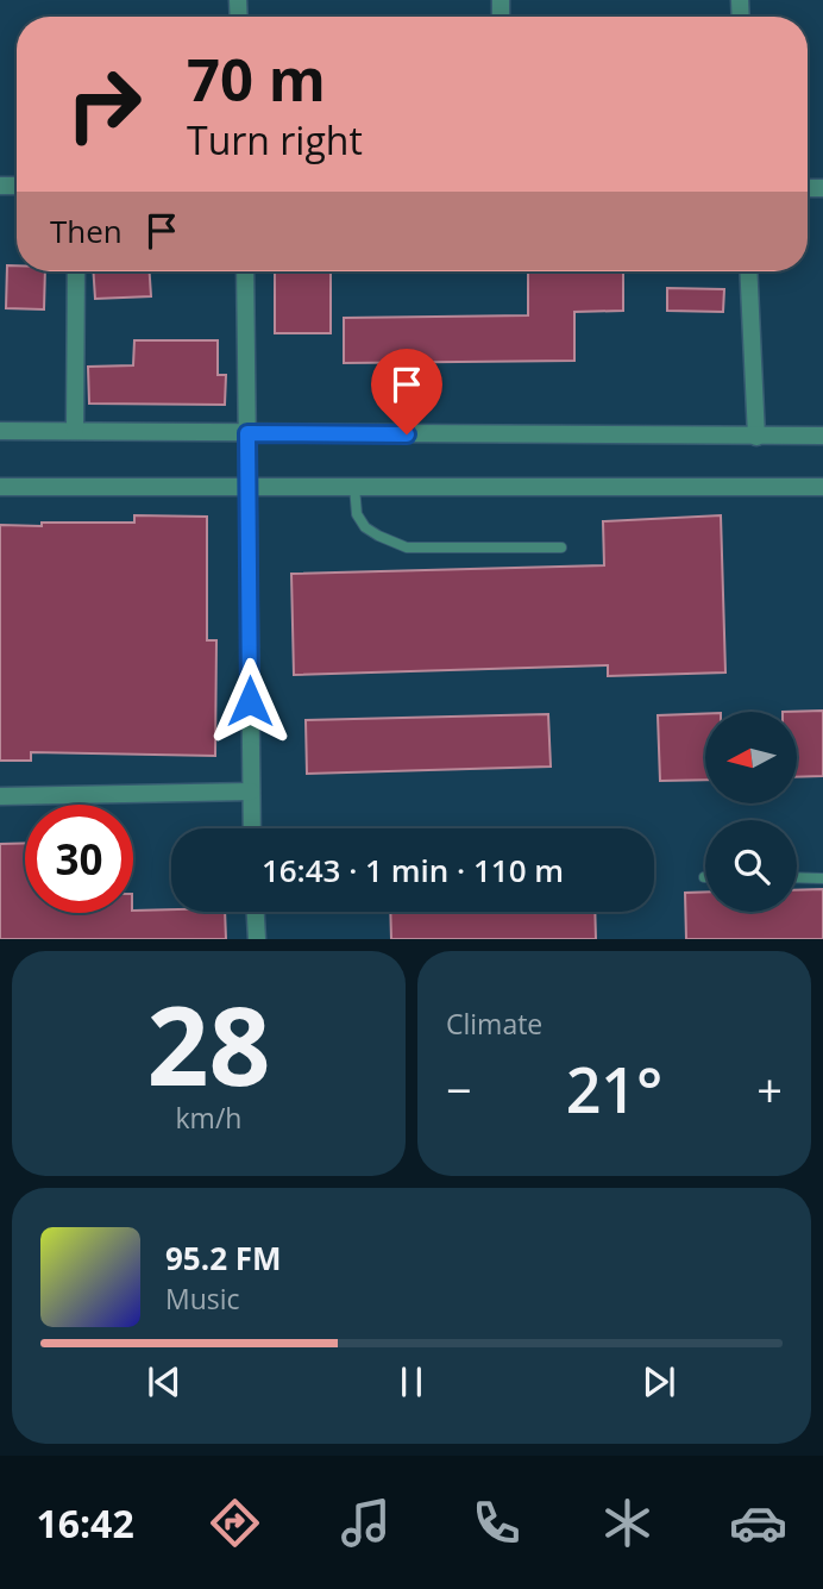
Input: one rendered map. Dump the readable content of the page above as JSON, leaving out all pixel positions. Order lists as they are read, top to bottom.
{
  "north": "left",
  "page": {
    "turn": ["70 m", "Turn right"],
    "then": "Then",
    "limit": "30",
    "trip": "16:43 · 1 min · 110 m",
    "tile": [
      ["28", "km/h"],
      "Climate"
    ],
    "heat": ["−", "21°", "+"],
    "song": ["95.2 FM", "Music"],
    "tabs": "16:42"
  }
}
